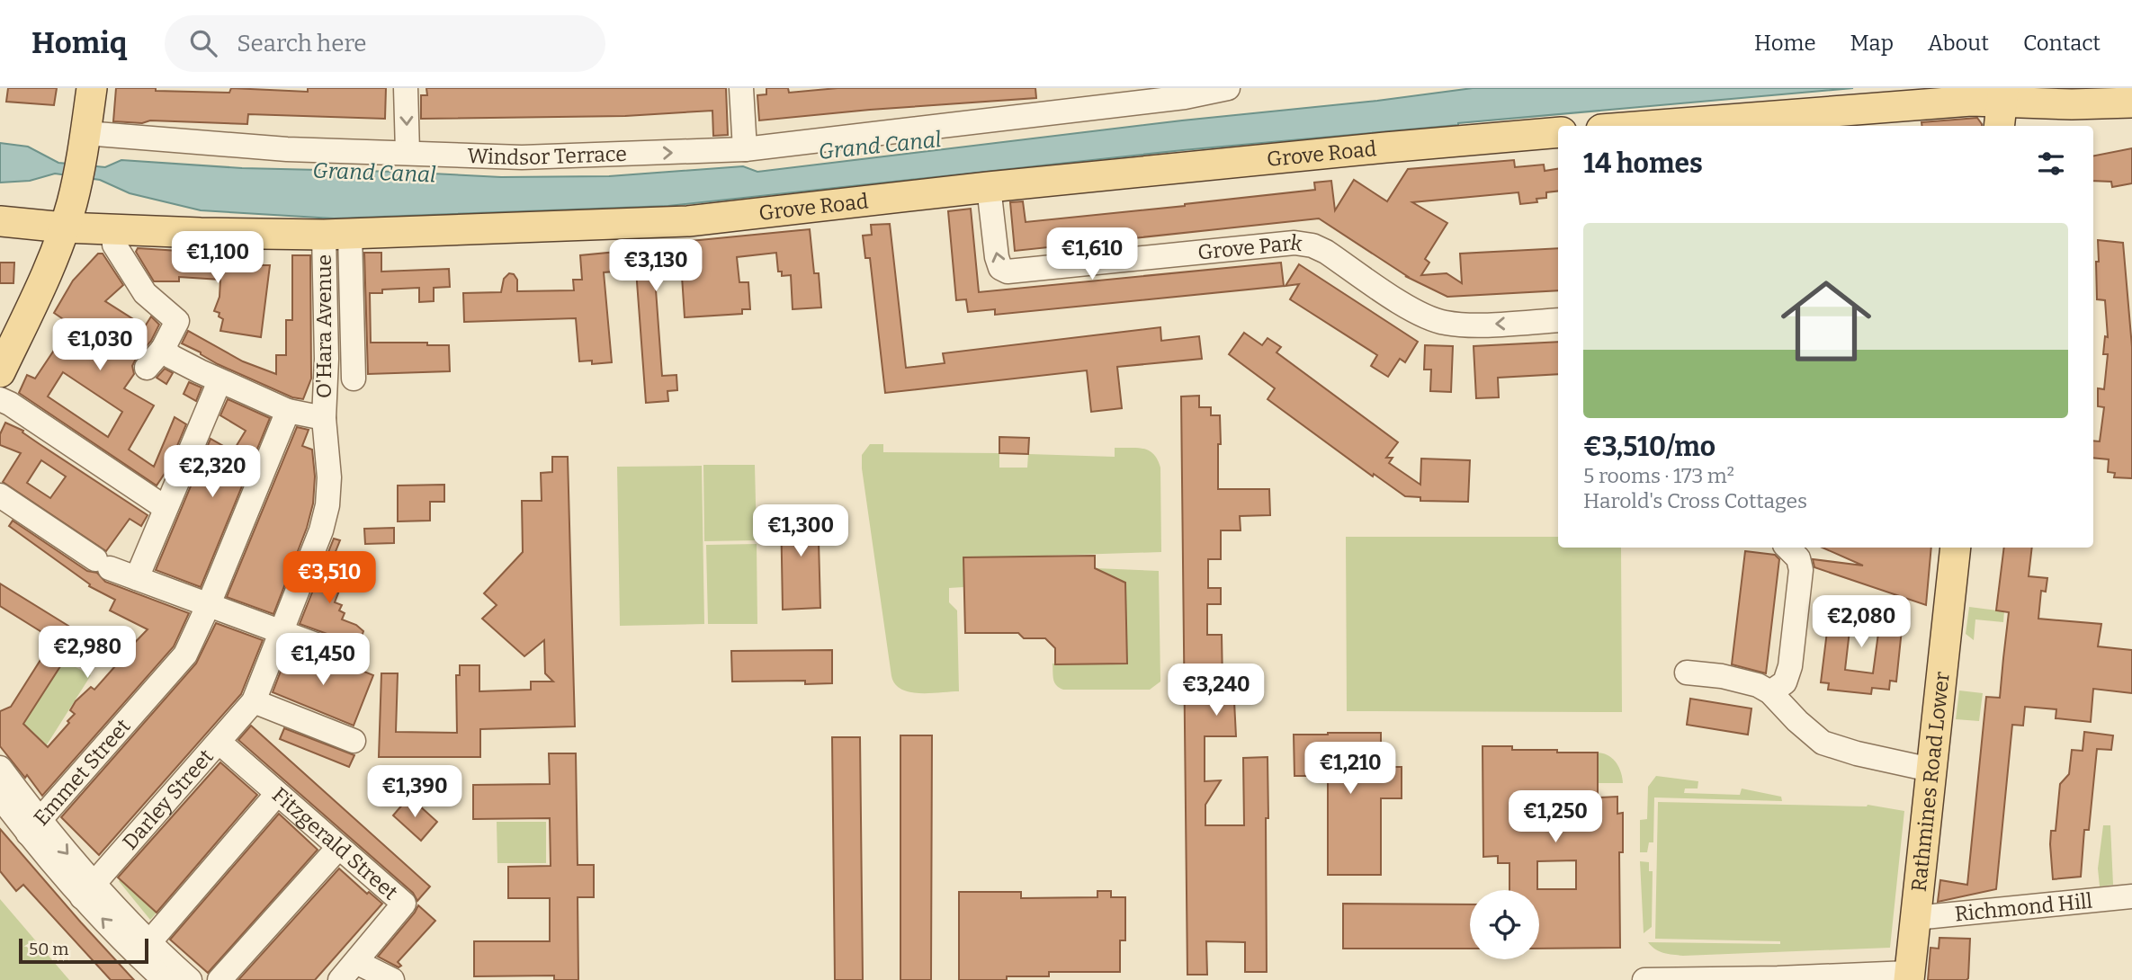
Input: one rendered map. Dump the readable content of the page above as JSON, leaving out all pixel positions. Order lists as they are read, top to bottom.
{
  "streets": {
    "main road": ["Grove Road", "Rathmines Road Lower"],
    "street": [
      "Windsor Terrace",
      "Grove Park",
      "O'Hara Avenue",
      "Emmet Street",
      "Darley Street",
      "Fitzgerald Street",
      "Richmond Hill"
    ]
  },
  "crossings": [
    ["Grove Road", "Grove Park"],
    ["Grove Road", "O'Hara Avenue"],
    ["O'Hara Avenue", "Darley Street"],
    ["Rathmines Road Lower", "Richmond Hill"],
    ["Darley Street", "Fitzgerald Street"]
  ],
  "one_way": ["Grove Park"],
  "water": ["Grand Canal"],
  "scale_bar": "50 m",
  "page": {
    "header": "Homiq",
    "search": "Search here",
    "nav": [
      "Home",
      "Map",
      "About",
      "Contact"
    ],
    "heading": "14 homes",
    "list": [
      {
        "name": "€3,510/mo",
        "note": "5 rooms · 173 m² · Harold's Cross Cottages"
      }
    ],
    "price": [
      "€1,610",
      "€1,100",
      "€3,130",
      "€1,030",
      "€2,320",
      "€1,300",
      "€3,510",
      "€2,080",
      "€2,980",
      "€1,450",
      "€3,240",
      "€1,210",
      "€1,390",
      "€1,250"
    ],
    "scale": "50 m"
  }
}
